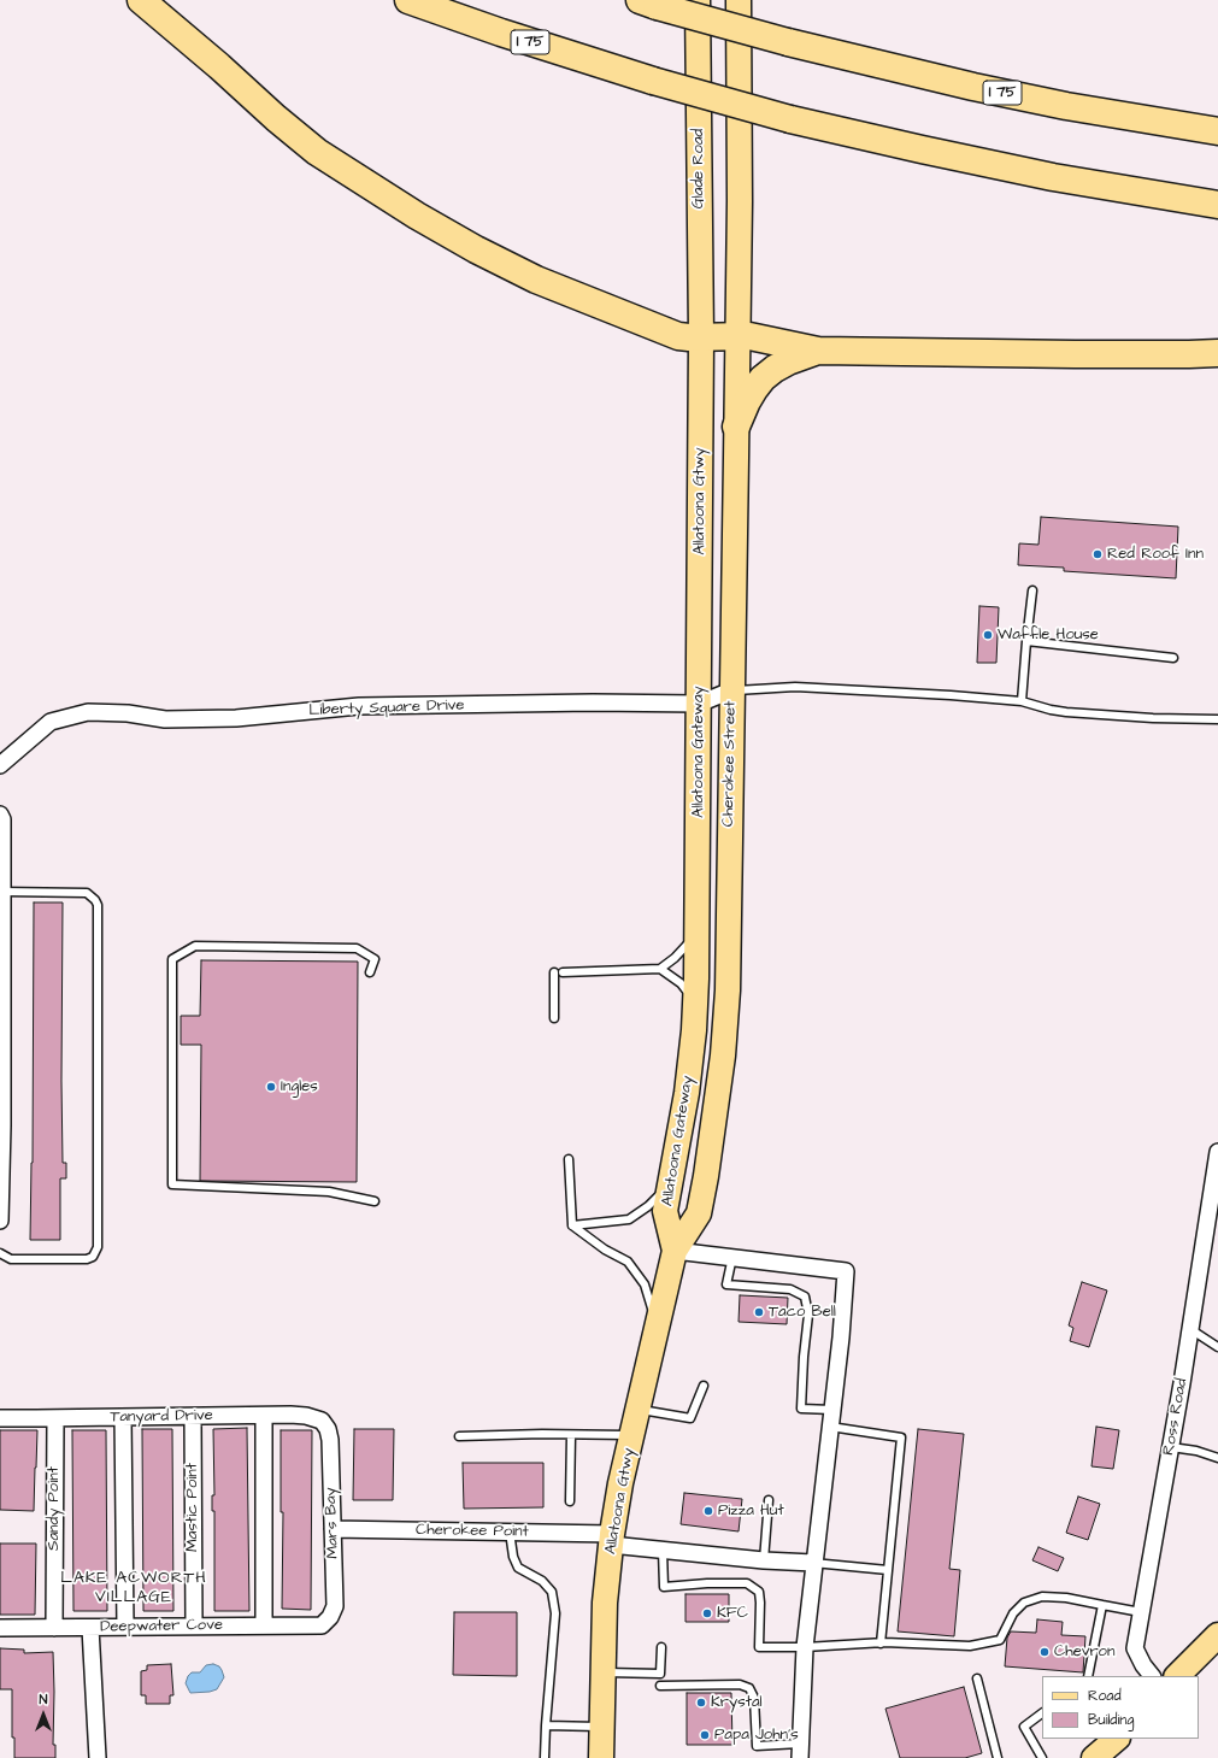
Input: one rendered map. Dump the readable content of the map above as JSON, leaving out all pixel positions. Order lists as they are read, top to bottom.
{
  "streets": {
    "highway": ["I 75"],
    "main road": [
      "Glade Road",
      "Allatoona Gtwy",
      "Allatoona Gateway",
      "Cherokee Street"
    ],
    "street": [
      "Liberty Square Drive",
      "Tanyard Drive",
      "Ross Road",
      "Mastic Point",
      "Sandy Point",
      "Mars Bay",
      "Cherokee Point",
      "Deepwater Cove"
    ]
  },
  "crossings": [
    ["Glade Road", "Allatoona Gtwy"],
    ["Allatoona Gtwy", "Allatoona Gateway"],
    ["Allatoona Gtwy", "Cherokee Point"],
    ["Liberty Square Drive", "Allatoona Gateway"],
    ["Liberty Square Drive", "Cherokee Street"],
    ["Allatoona Gateway", "Cherokee Street"],
    ["Tanyard Drive", "Mastic Point"],
    ["Tanyard Drive", "Sandy Point"],
    ["Tanyard Drive", "Mars Bay"],
    ["Mastic Point", "Deepwater Cove"],
    ["Sandy Point", "Deepwater Cove"],
    ["Mars Bay", "Cherokee Point"],
    ["Mars Bay", "Deepwater Cove"]
  ],
  "districts": ["LAKE ACWORTH VILLAGE"],
  "places": [
    "Red Roof Inn",
    "Waffle House",
    "Ingles",
    "Taco Bell",
    "Pizza Hut",
    "KFC",
    "Chevron",
    "Krystal",
    "Papa John's"
  ],
  "legend": ["Road", "Building"],
  "north": "top"
}
